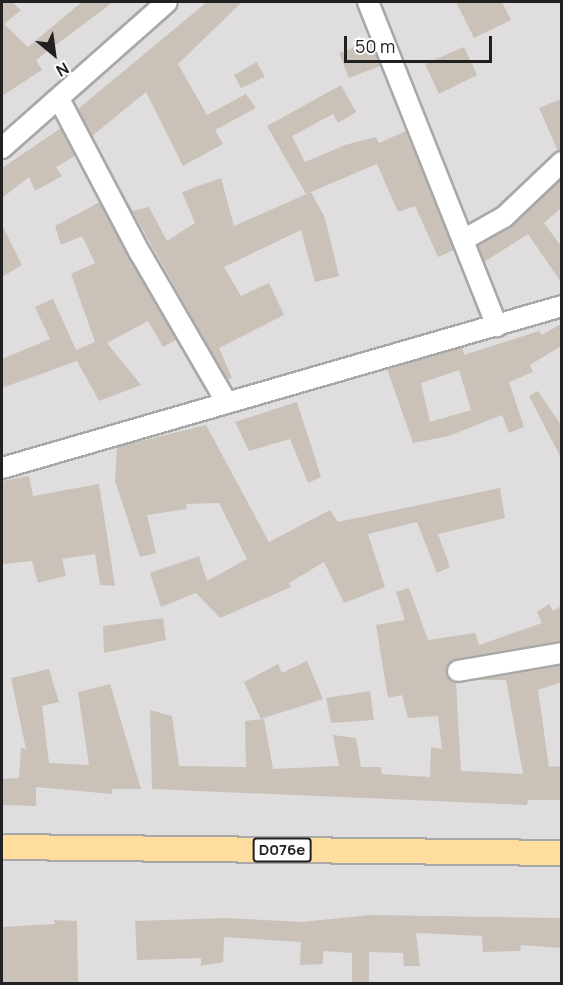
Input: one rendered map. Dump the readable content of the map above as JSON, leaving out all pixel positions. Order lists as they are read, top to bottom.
{
  "streets": {
    "main road": ["D076e"]
  },
  "scale_bar": "50 m",
  "north": "bottom right"
}
